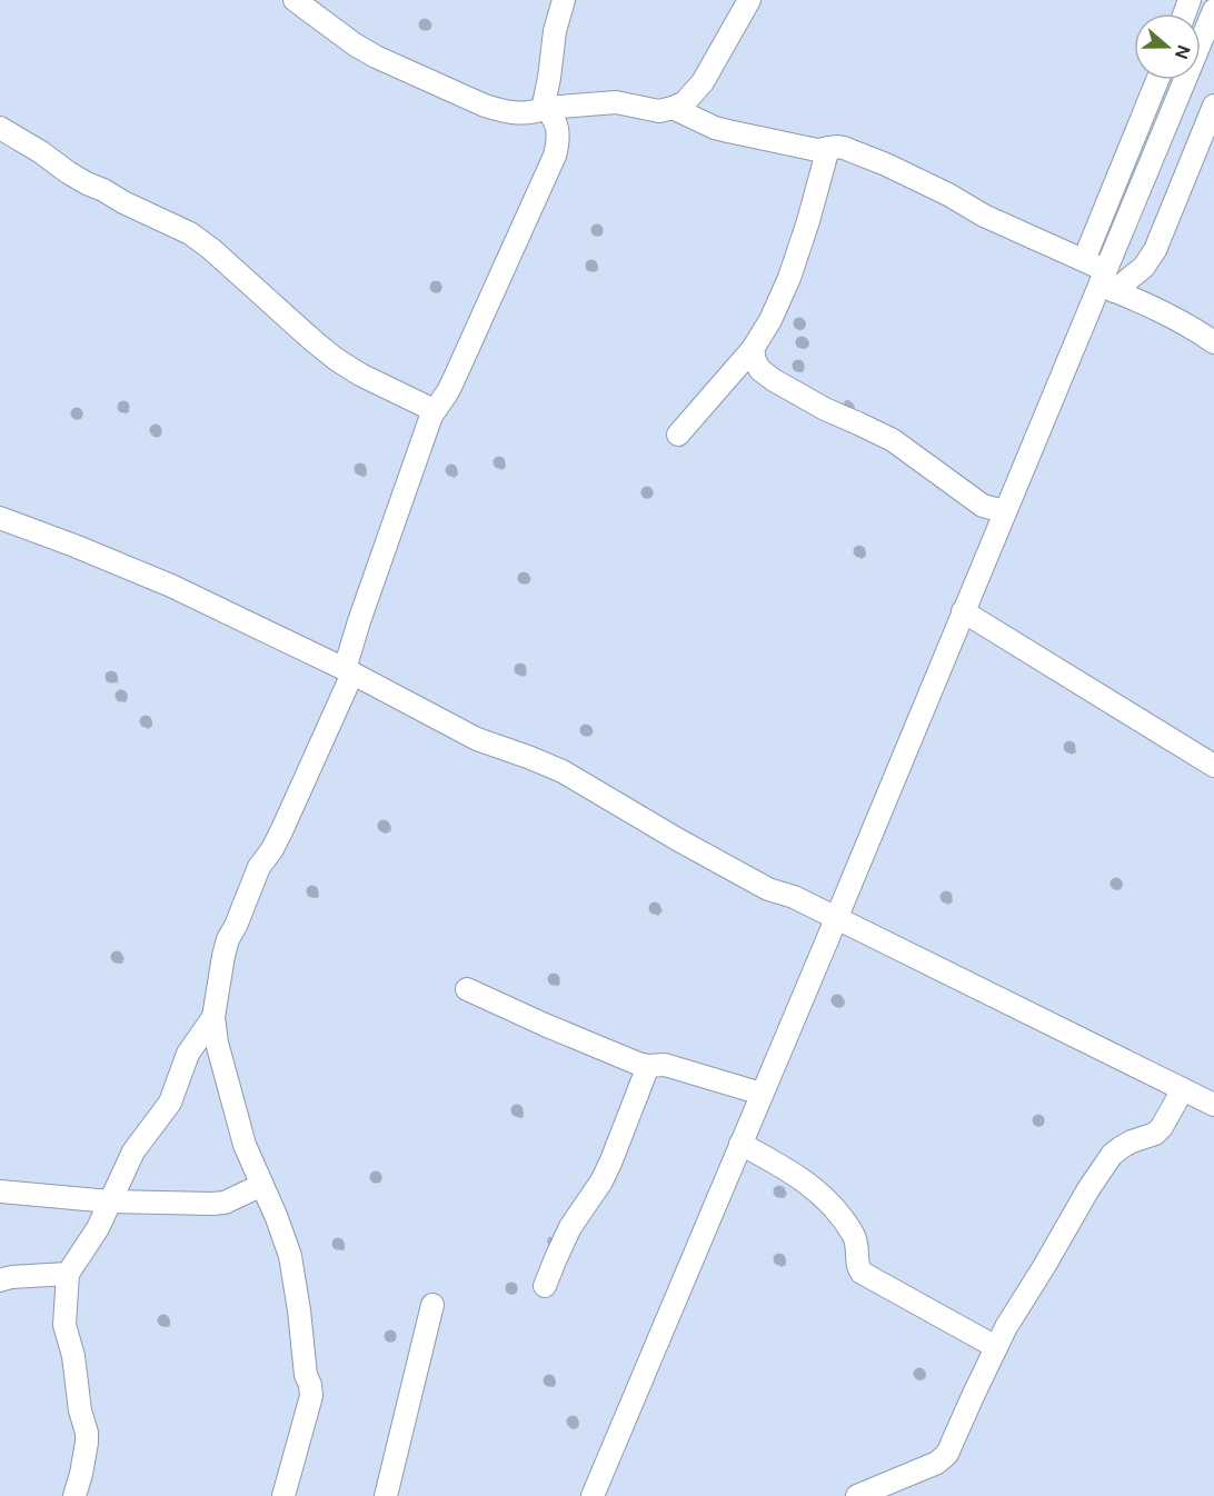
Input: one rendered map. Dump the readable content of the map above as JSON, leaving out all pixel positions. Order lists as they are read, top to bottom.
{
  "north": "right"
}
